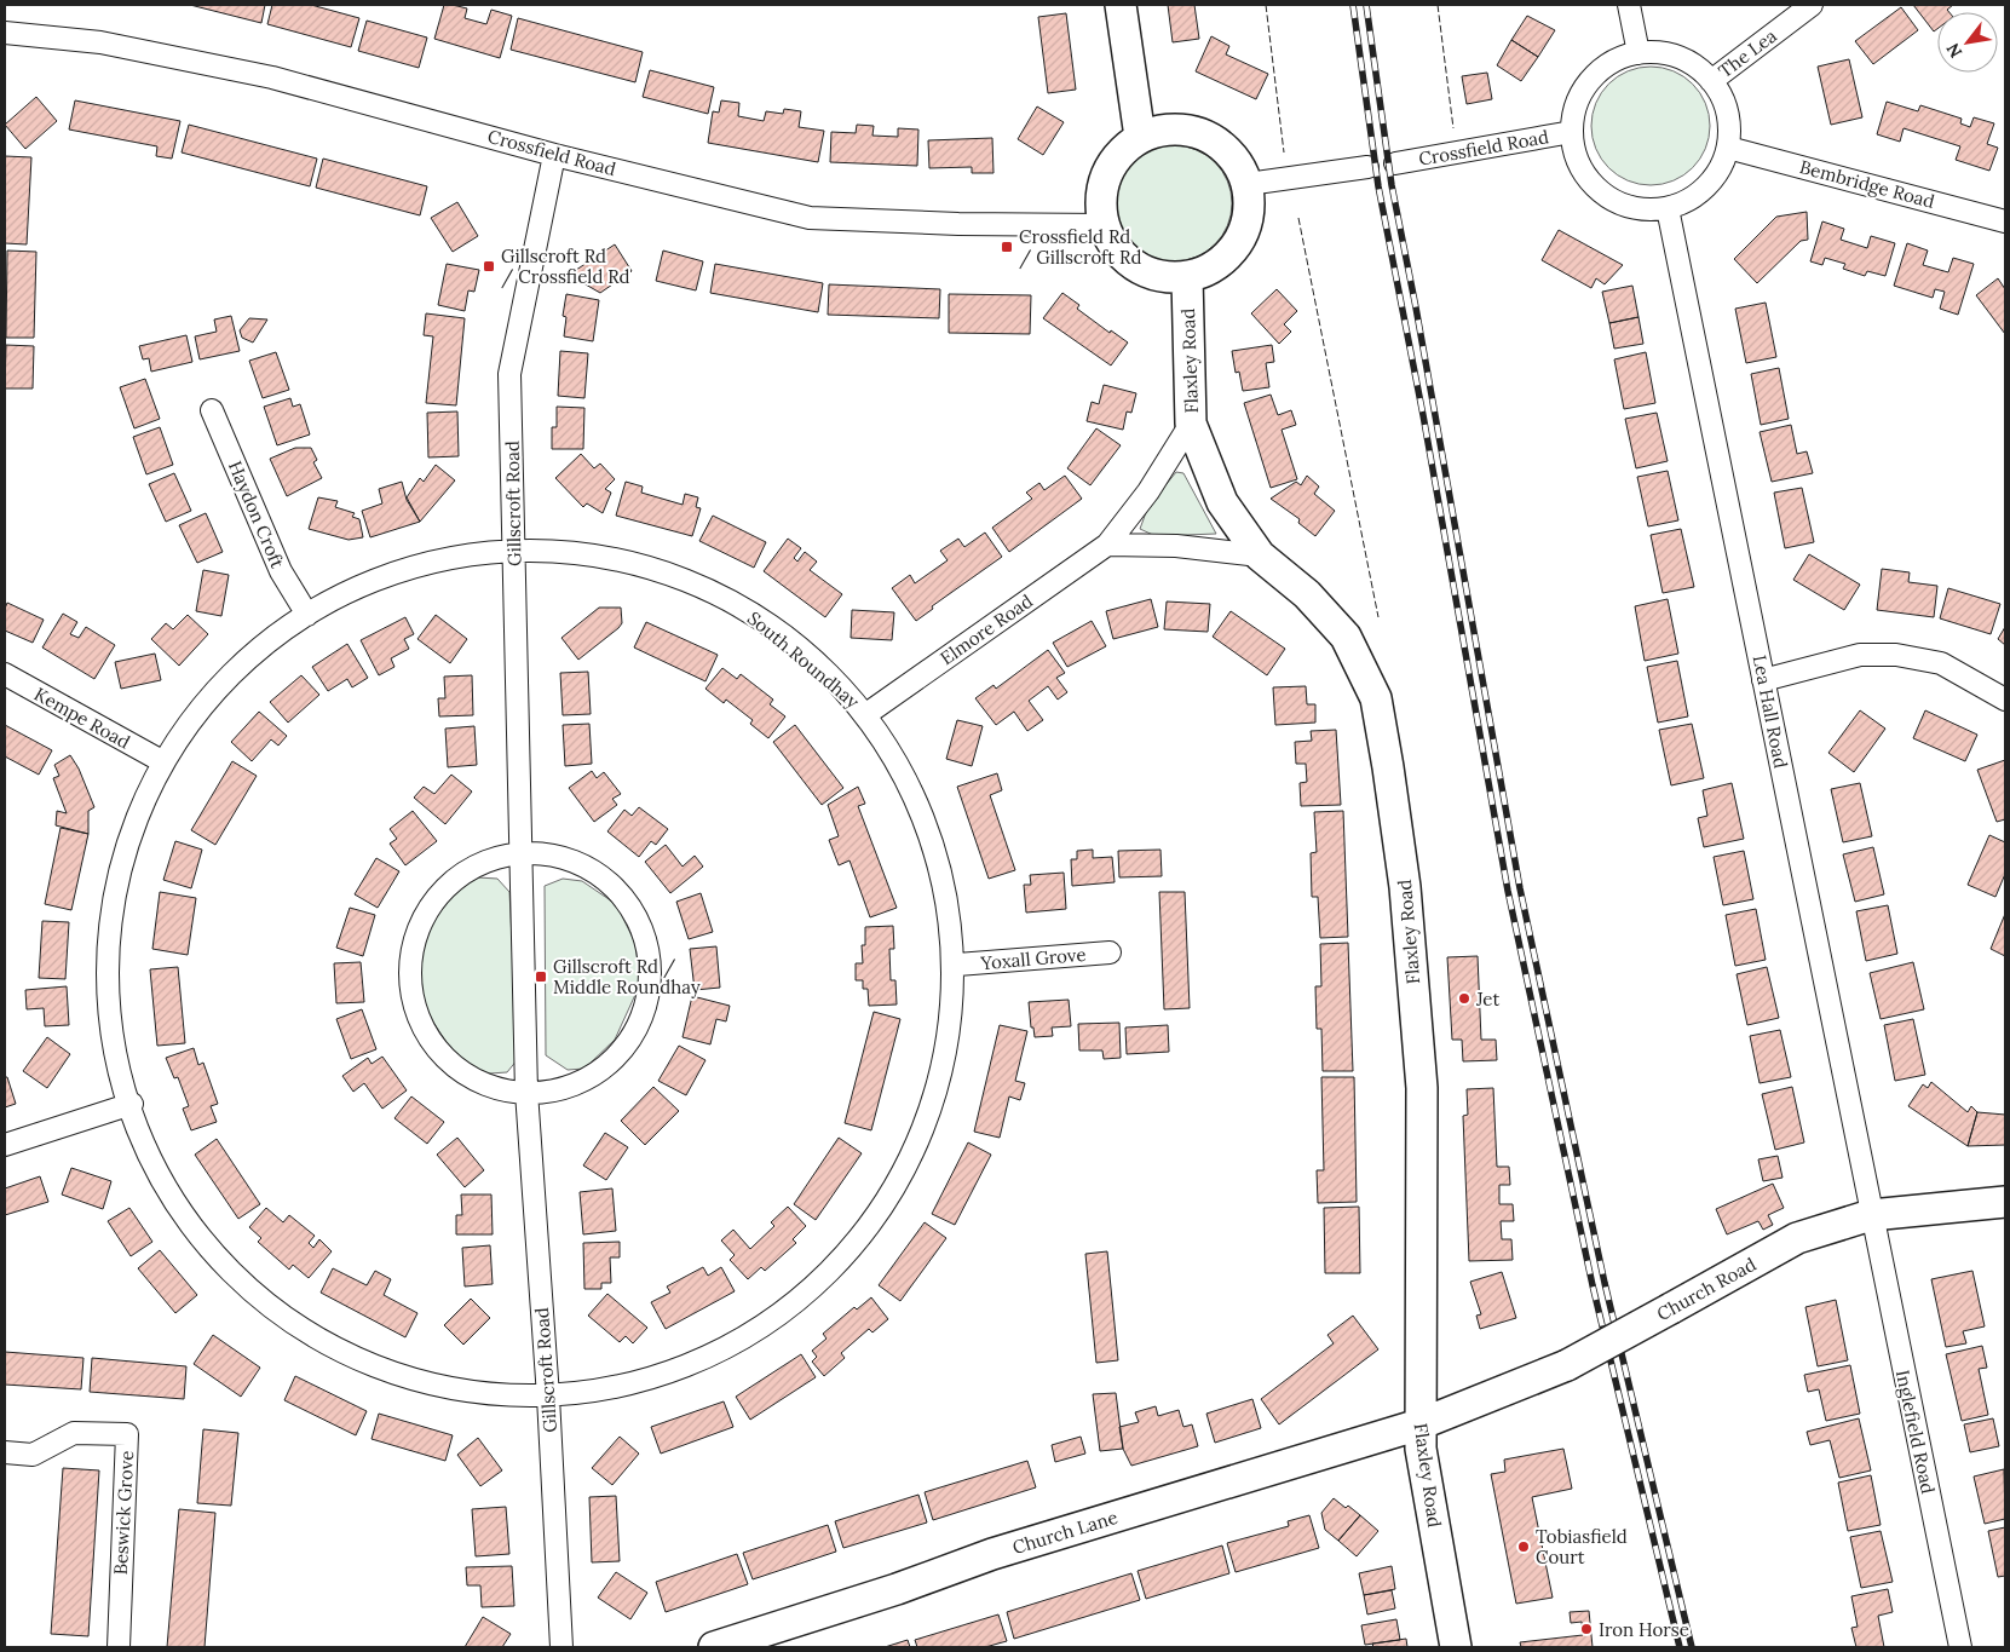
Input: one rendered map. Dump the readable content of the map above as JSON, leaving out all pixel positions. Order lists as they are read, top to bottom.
{
  "streets": {
    "street": [
      "The Lea",
      "Crossfield Road",
      "Bembridge Road",
      "Flaxley Road",
      "Gillscroft Road",
      "Haydon Croft",
      "Elmore Road",
      "South Roundhay",
      "Lea Hall Road",
      "Kempe Road",
      "Yoxall Grove",
      "Church Road",
      "Inglefield Road",
      "Beswick Grove",
      "Church Lane"
    ]
  },
  "crossings": [
    ["The Lea", "Crossfield Road"],
    ["The Lea", "Bembridge Road"],
    ["The Lea", "Lea Hall Road"],
    ["Crossfield Road", "Bembridge Road"],
    ["Crossfield Road", "Flaxley Road"],
    ["Crossfield Road", "Gillscroft Road"],
    ["Crossfield Road", "Lea Hall Road"],
    ["Bembridge Road", "Lea Hall Road"],
    ["Flaxley Road", "Elmore Road"],
    ["Flaxley Road", "Church Road"],
    ["Flaxley Road", "Church Lane"],
    ["Gillscroft Road", "South Roundhay"],
    ["Haydon Croft", "South Roundhay"],
    ["Elmore Road", "South Roundhay"],
    ["South Roundhay", "Kempe Road"],
    ["South Roundhay", "Yoxall Grove"],
    ["Lea Hall Road", "Church Road"],
    ["Lea Hall Road", "Inglefield Road"],
    ["Church Road", "Inglefield Road"],
    ["Church Road", "Church Lane"]
  ],
  "places": {
    "transit": ["Crossfield Rd / Gillscroft Rd", "Gillscroft Rd / Crossfield Rd", "Gillscroft Rd / Middle Roundhay"],
    "other": ["Jet", "Tobiasfield Court", "Iron Horse"]
  },
  "north": "bottom left"
}
